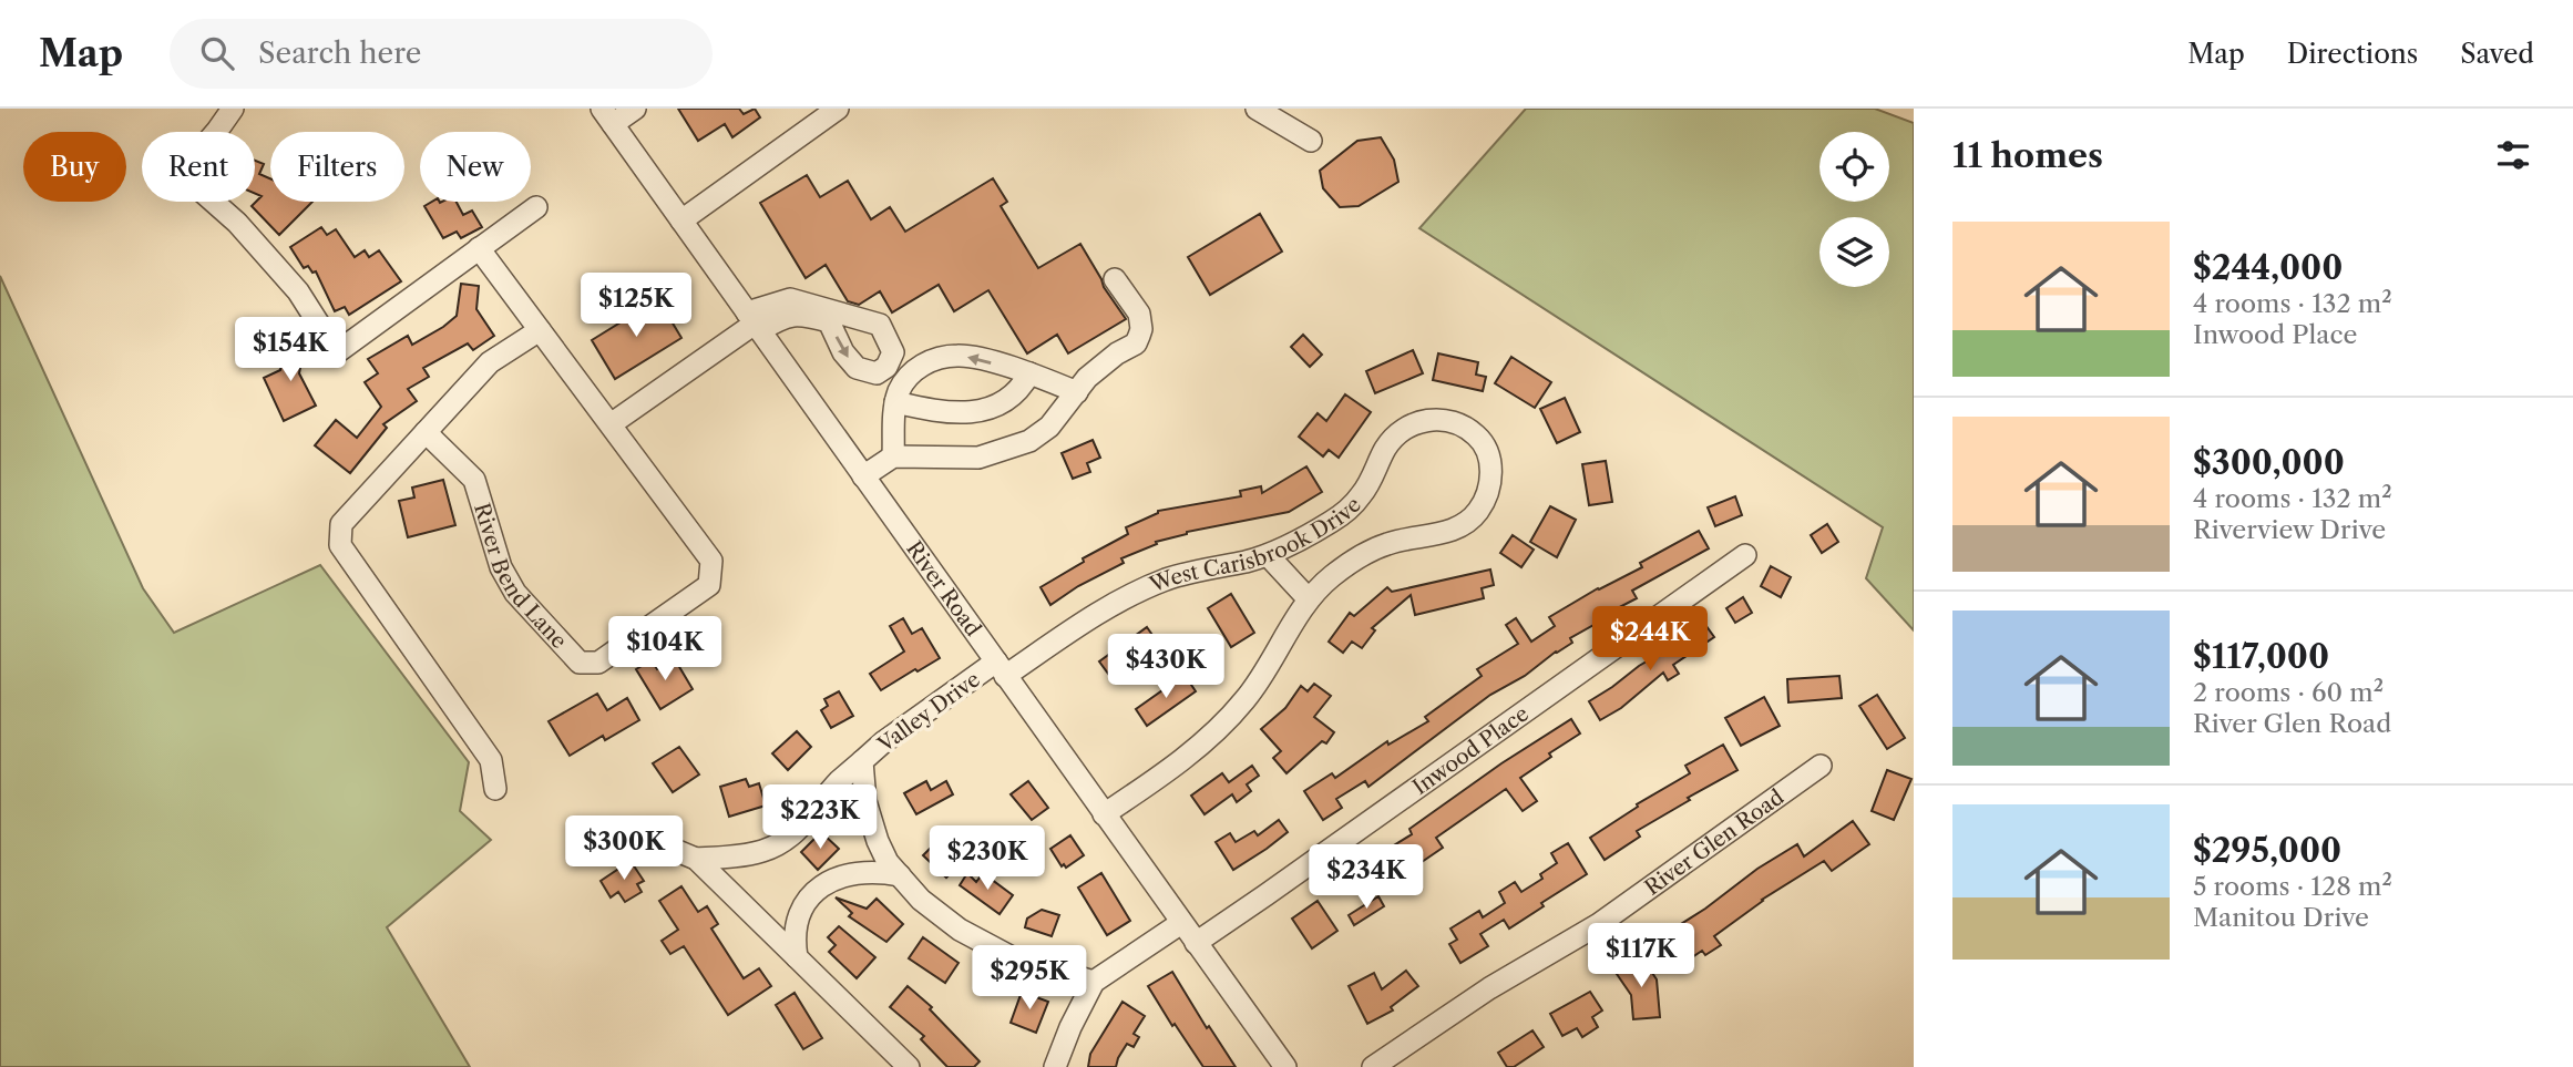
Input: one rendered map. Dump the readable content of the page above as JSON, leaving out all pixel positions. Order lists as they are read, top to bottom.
{
  "streets": {
    "street": [
      "West Carisbrook Drive",
      "River Bend Lane",
      "River Road",
      "Valley Drive",
      "Inwood Place",
      "River Glen Road"
    ]
  },
  "crossings": [
    ["West Carisbrook Drive", "River Road"],
    ["West Carisbrook Drive", "Valley Drive"],
    ["River Road", "Valley Drive"],
    ["River Road", "Inwood Place"]
  ],
  "page": {
    "header": "Map",
    "search": "Search here",
    "nav": ["Map", "Directions", "Saved"],
    "heading": "11 homes",
    "chip": [
      "Buy",
      "Rent",
      "Filters",
      "New"
    ],
    "list": [
      {
        "name": "$244,000",
        "note": "4 rooms · 132 m² · Inwood Place"
      },
      {
        "name": "$300,000",
        "note": "4 rooms · 132 m² · Riverview Drive"
      },
      {
        "name": "$117,000",
        "note": "2 rooms · 60 m² · River Glen Road"
      },
      {
        "name": "$295,000",
        "note": "5 rooms · 128 m² · Manitou Drive"
      }
    ],
    "price": [
      "$125K",
      "$154K",
      "$244K",
      "$104K",
      "$430K",
      "$223K",
      "$300K",
      "$230K",
      "$234K",
      "$117K",
      "$295K"
    ]
  }
}
